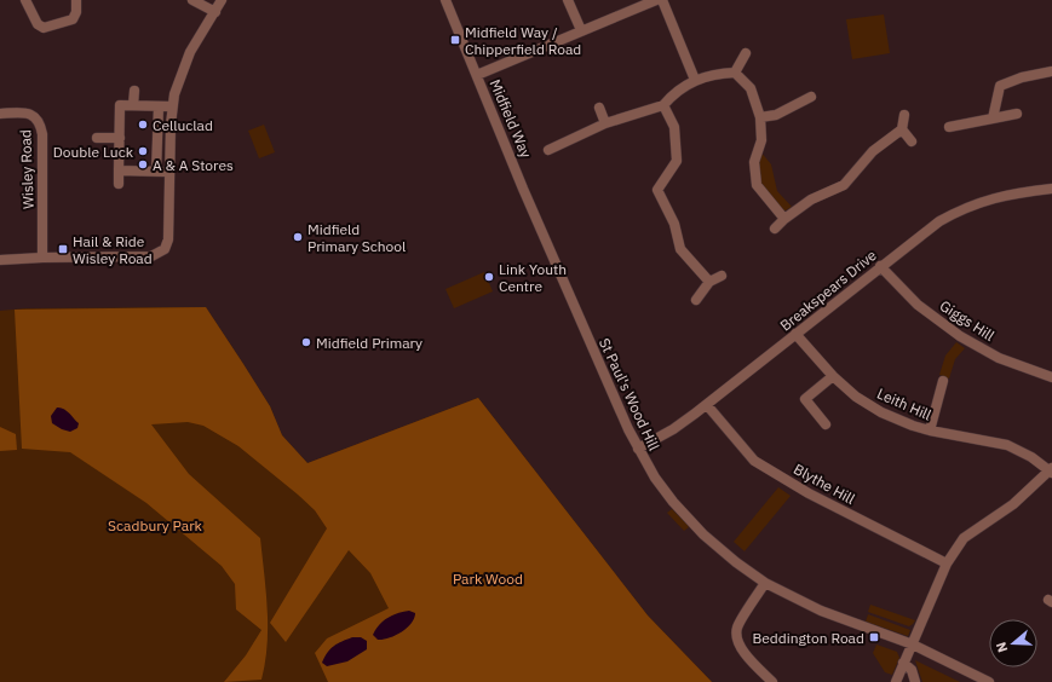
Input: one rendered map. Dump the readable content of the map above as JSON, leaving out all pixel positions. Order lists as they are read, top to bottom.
{
  "streets": {
    "street": [
      "Midfield Way",
      "Wisley Road",
      "Breakspears Drive",
      "Giggs Hill",
      "St Paul's Wood Hill",
      "Leith Hill",
      "Blythe Hill"
    ]
  },
  "crossings": [
    ["Midfield Way", "St Paul's Wood Hill"],
    ["Breakspears Drive", "Giggs Hill"],
    ["Breakspears Drive", "St Paul's Wood Hill"],
    ["Breakspears Drive", "Leith Hill"],
    ["Breakspears Drive", "Blythe Hill"]
  ],
  "parks": ["Scadbury Park", "Park Wood"],
  "places": {
    "transit": ["Midfield Way / Chipperfield Road", "Hail & Ride Wisley Road", "Beddington Road"],
    "other": [
      "Celluclad",
      "Double Luck",
      "A & A Stores",
      "Midfield Primary School",
      "Link Youth Centre",
      "Midfield Primary"
    ]
  },
  "north": "left"
}
